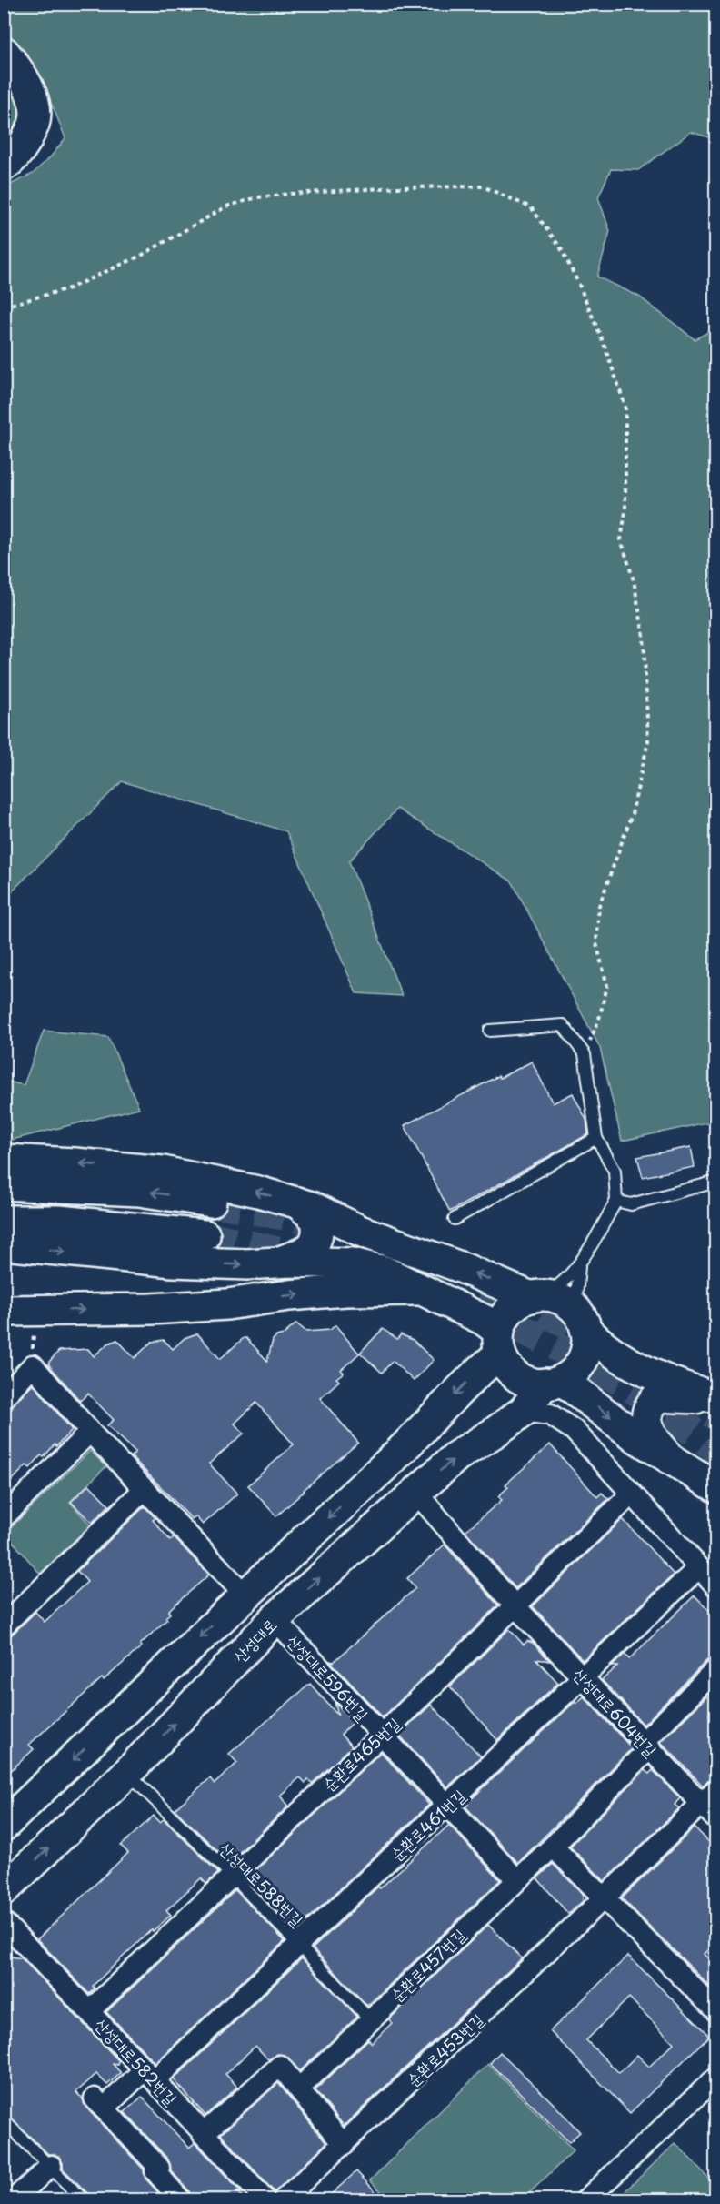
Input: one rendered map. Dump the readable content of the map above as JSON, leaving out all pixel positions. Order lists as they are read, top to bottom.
{
  "streets": {
    "main road": ["산성대로"],
    "street": [
      "산성대로596번길",
      "산성대로604번길",
      "순환로465번길",
      "순환로461번길",
      "순환로457번길",
      "순환로453번길",
      "산성대로582번길"
    ],
    "lane": ["산성대로588번길"]
  },
  "crossings": [
    ["산성대로", "산성대로596번길"],
    ["산성대로", "산성대로604번길"],
    ["산성대로", "산성대로588번길"],
    ["산성대로596번길", "순환로465번길"],
    ["산성대로596번길", "순환로461번길"],
    ["산성대로596번길", "순환로457번길"],
    ["산성대로604번길", "순환로465번길"],
    ["산성대로604번길", "순환로461번길"],
    ["산성대로604번길", "순환로457번길"],
    ["산성대로604번길", "순환로453번길"],
    ["순환로465번길", "산성대로588번길"],
    ["순환로465번길", "산성대로582번길"],
    ["순환로461번길", "산성대로588번길"],
    ["순환로461번길", "산성대로582번길"],
    ["산성대로588번길", "순환로457번길"]
  ]
}
